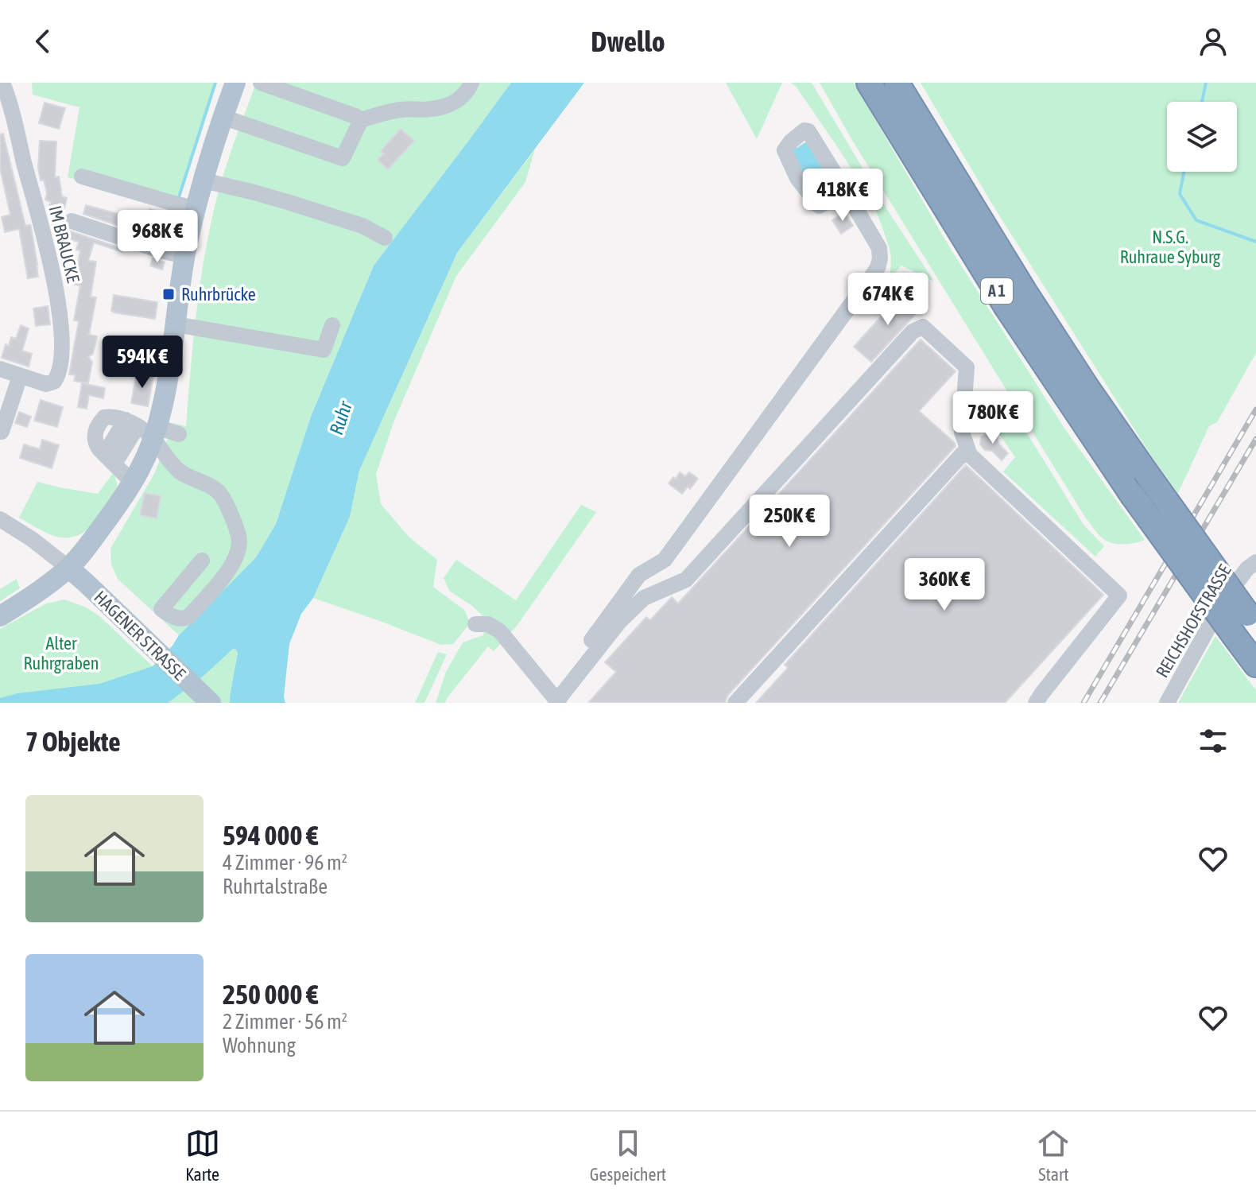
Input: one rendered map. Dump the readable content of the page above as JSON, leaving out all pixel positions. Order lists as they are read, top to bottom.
{
  "streets": {
    "highway": ["A 1"],
    "main road": ["HAGENER STRASSE"],
    "street": ["IM BRAUCKE", "REICHSHOFSTRASSE"]
  },
  "water": ["Ruhr"],
  "parks": ["N.S.G. Ruhraue Syburg", "Alter Ruhrgraben"],
  "places": {
    "transit": ["Ruhrbrücke"]
  },
  "page": {
    "header": "Dwello",
    "price": [
      "418K €",
      "968K €",
      "674K €",
      "594K €",
      "780K €",
      "250K €",
      "360K €"
    ],
    "heading": "7 Objekte",
    "list": [
      {
        "name": "594 000 €",
        "note": "4 Zimmer · 96 m² · Ruhrtalstraße"
      },
      {
        "name": "250 000 €",
        "note": "2 Zimmer · 56 m² · Wohnung"
      }
    ],
    "tabs": ["Karte", "Gespeichert", "Start"]
  }
}
